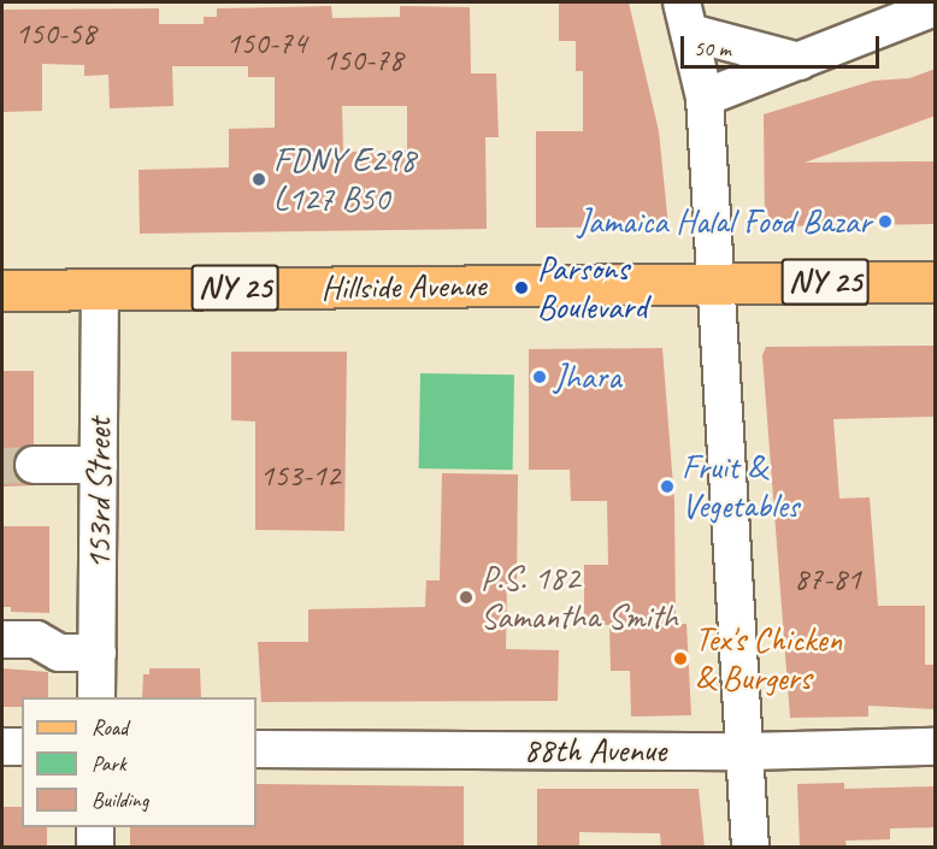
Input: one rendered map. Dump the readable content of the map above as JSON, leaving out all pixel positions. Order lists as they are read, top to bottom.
{
  "streets": {
    "main road": ["NY 25", "Hillside Avenue"],
    "street": ["153rd Street", "88th Avenue"]
  },
  "crossings": [
    ["Hillside Avenue", "153rd Street"]
  ],
  "places": [
    "FDNY E298 L127 B50",
    "Jamaica Halal Food Bazar",
    "Parsons Boulevard",
    "Jhara",
    "Fruit & Vegetables",
    "P.S. 182 Samantha Smith",
    "Tex's Chicken & Burgers"
  ],
  "house_numbers": [
    "150-58",
    "150-74",
    "150-78",
    "153-12",
    "87-81"
  ],
  "legend": ["Road", "Park", "Building"],
  "scale_bar": "50 m"
}
